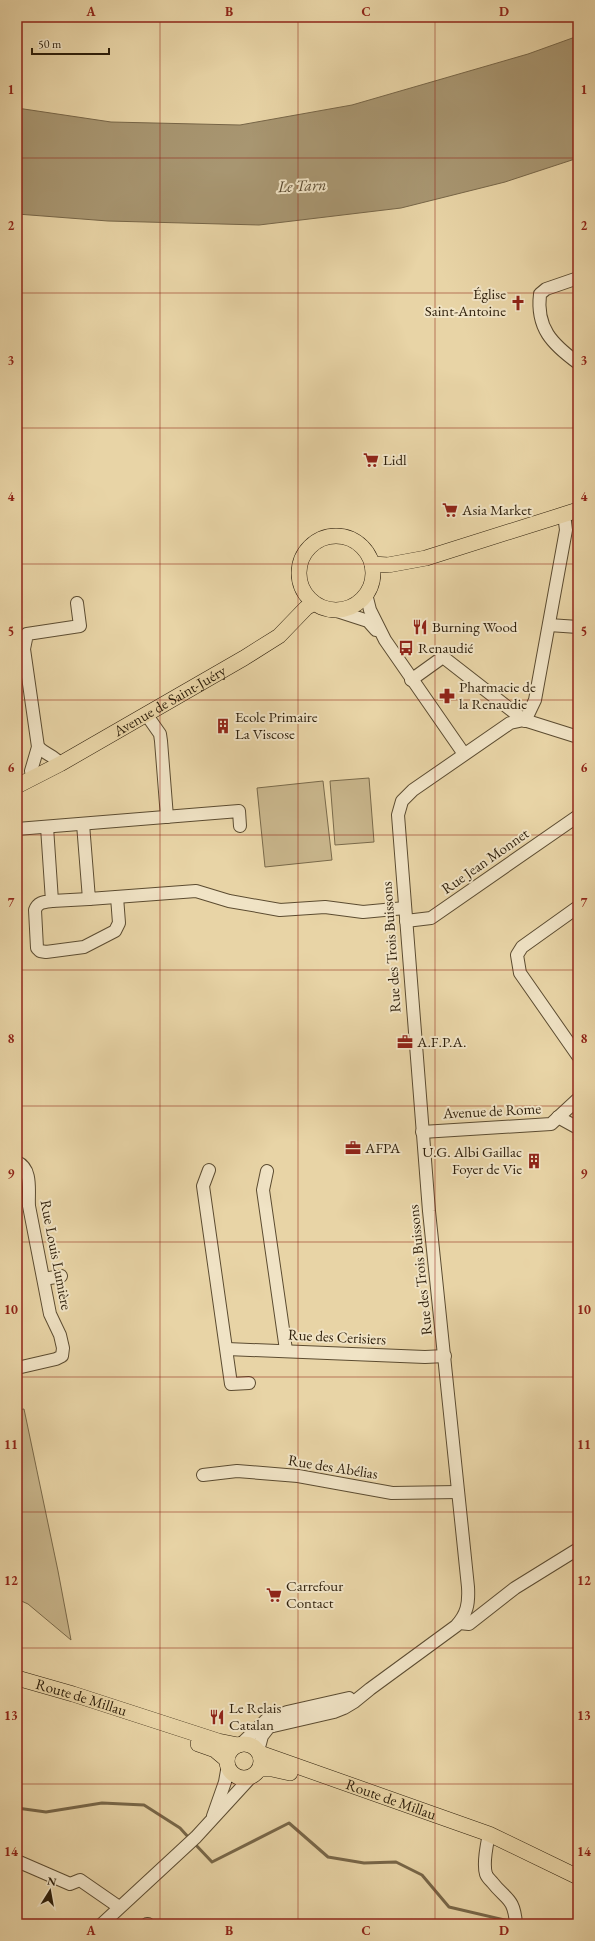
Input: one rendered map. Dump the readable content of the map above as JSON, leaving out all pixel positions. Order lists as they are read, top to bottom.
{
  "streets": {
    "main road": ["Avenue de Saint-Juéry", "Route de Millau"],
    "street": [
      "Rue Jean Monnet",
      "Rue des Trois Buissons",
      "Avenue de Rome",
      "Rue Louis Lumière",
      "Rue des Cerisiers",
      "Rue des Abélias"
    ]
  },
  "crossings": [
    ["Rue Jean Monnet", "Rue des Trois Buissons"],
    ["Rue des Trois Buissons", "Avenue de Rome"],
    ["Rue des Trois Buissons", "Rue des Cerisiers"],
    ["Rue des Trois Buissons", "Rue des Abélias"]
  ],
  "water": ["Le Tarn"],
  "places": {
    "church": ["Église Saint-Antoine"],
    "supermarket": ["Lidl", "Asia Market", "Carrefour Contact"],
    "restaurant": ["Burning Wood", "Le Relais Catalan"],
    "bus stop": ["Renaudié"],
    "pharmacy": ["Pharmacie de la Renaudie"],
    "building": ["Ecole Primaire La Viscose", "U.G. Albi Gaillac Foyer de Vie"],
    "office": ["A.F.P.A.", "AFPA"]
  },
  "scale_bar": "50 m",
  "north": "top",
  "grid": {
    "columns": [
      "A",
      "B",
      "C",
      "D"
    ],
    "rows": [
      "1",
      "2",
      "3",
      "4",
      "5",
      "6",
      "7",
      "8",
      "9",
      "10",
      "11",
      "12",
      "13",
      "14"
    ]
  }
}
